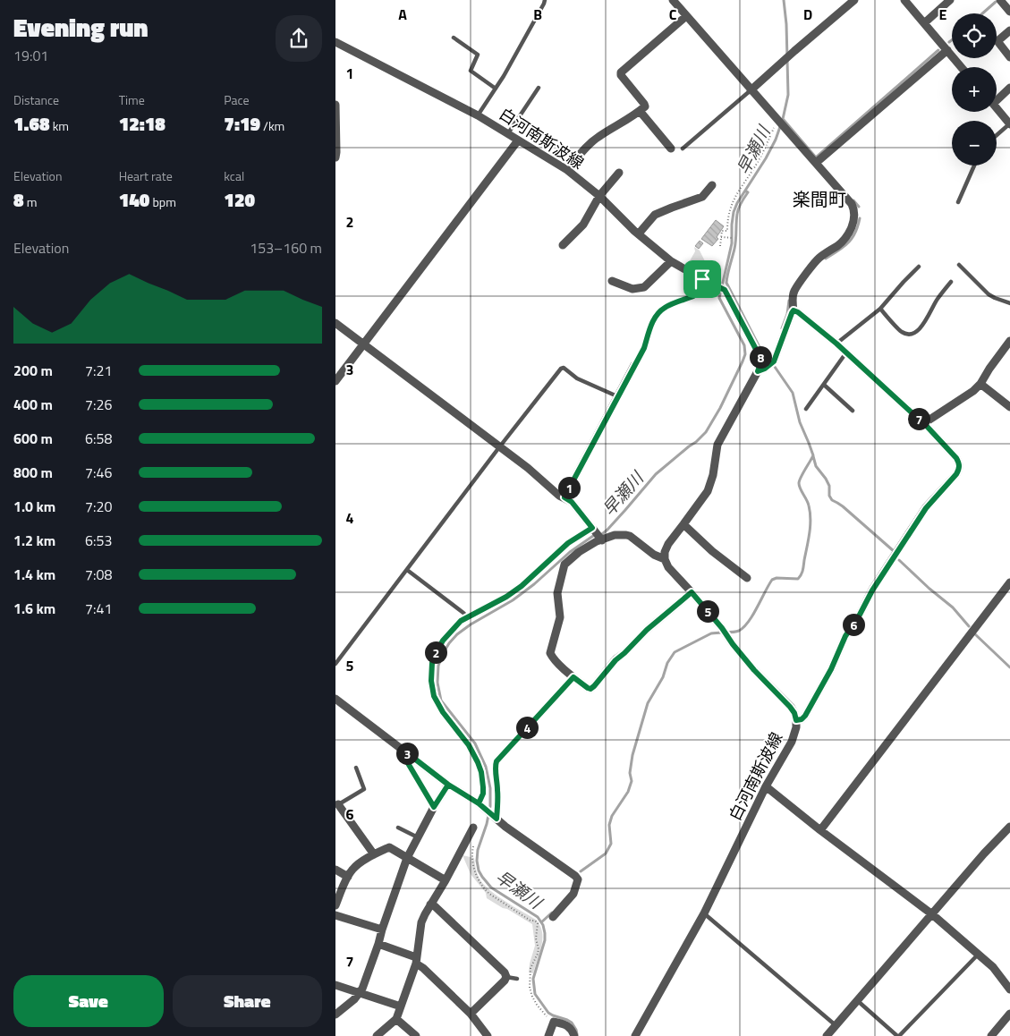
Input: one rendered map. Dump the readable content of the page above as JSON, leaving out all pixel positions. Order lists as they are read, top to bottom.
{
  "streets": {
    "street": ["白河南斯波線"]
  },
  "districts": ["楽間町"],
  "water": ["早瀬川"],
  "page": {
    "heading": ["Evening run", "19:01"],
    "map_buttons": ["+", "−"],
    "stats": [
      ["Distance", "1.68 km"],
      ["Time", "12:18"],
      ["Pace", "7:19 /km"],
      ["Elevation", "8 m"],
      ["Heart rate", "140 bpm"],
      ["kcal", "120"]
    ],
    "chart": ["Elevation", "153–160 m"],
    "pins": [
      "8",
      "7",
      "1",
      "5",
      "6",
      "2",
      "4",
      "3"
    ],
    "list": [
      {
        "name": "200 m",
        "note": "7:21"
      },
      {
        "name": "400 m",
        "note": "7:26"
      },
      {
        "name": "600 m",
        "note": "6:58"
      },
      {
        "name": "800 m",
        "note": "7:46"
      },
      {
        "name": "1.0 km",
        "note": "7:20"
      },
      {
        "name": "1.2 km",
        "note": "6:53"
      },
      {
        "name": "1.4 km",
        "note": "7:08"
      },
      {
        "name": "1.6 km",
        "note": "7:41"
      }
    ],
    "buttons": ["Save", "Share"]
  },
  "grid": {
    "columns": [
      "A",
      "B",
      "C",
      "D",
      "E"
    ],
    "rows": [
      "1",
      "2",
      "3",
      "4",
      "5",
      "6",
      "7"
    ]
  }
}
